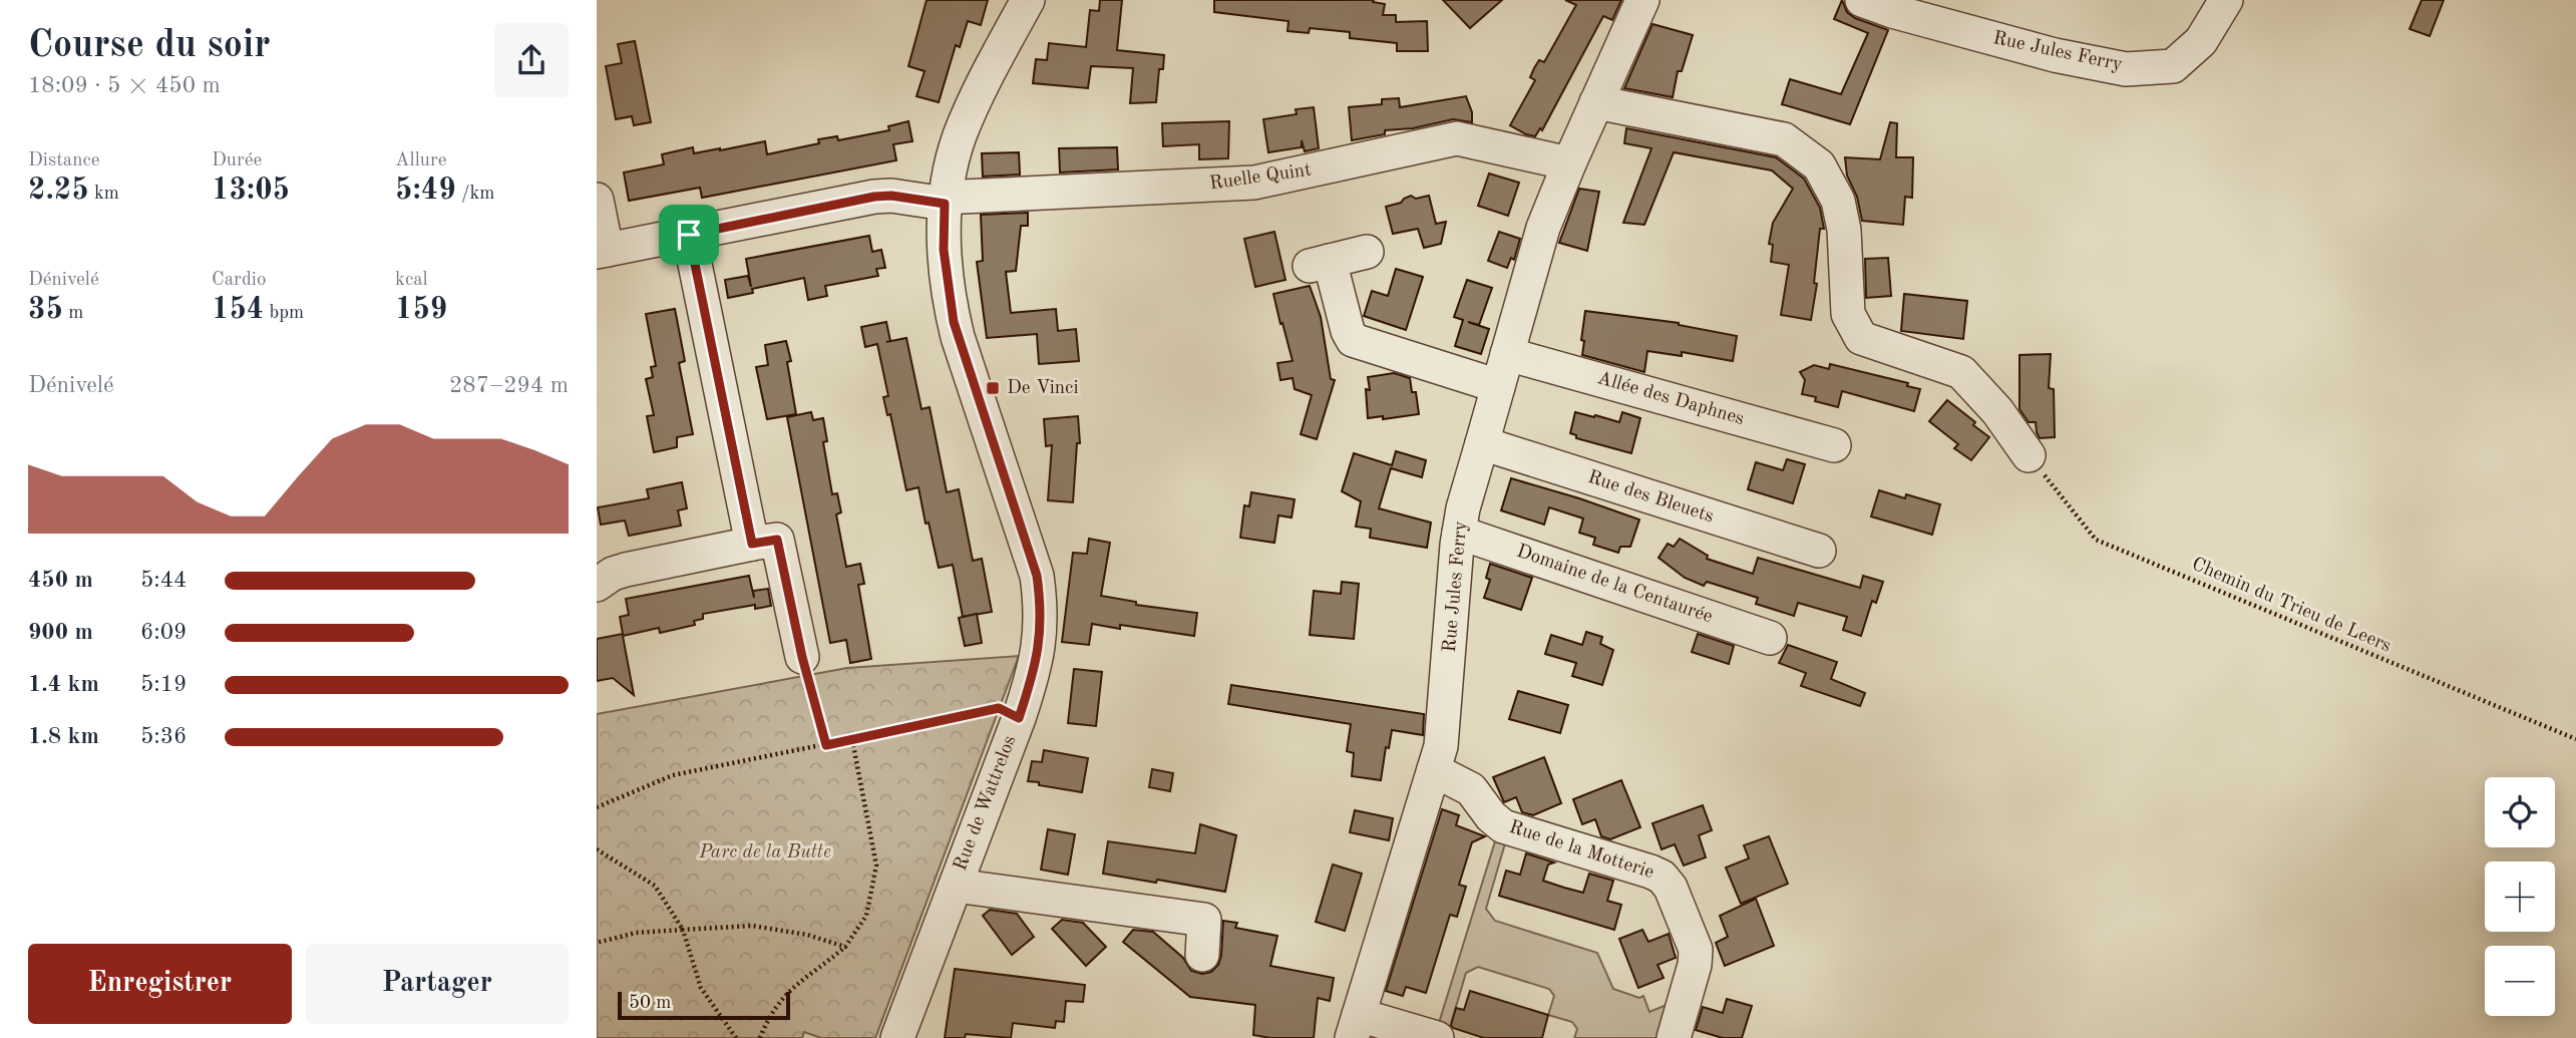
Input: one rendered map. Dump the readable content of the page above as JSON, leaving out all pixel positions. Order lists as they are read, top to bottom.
{
  "streets": {
    "street": [
      "Rue Jules Ferry",
      "Ruelle Quint",
      "Allée des Daphnes",
      "Rue des Bleuets",
      "Domaine de la Centaurée",
      "Rue de Wattrelos",
      "Rue de la Motterie"
    ],
    "path": ["Chemin du Trieu de Leers"]
  },
  "crossings": [
    ["Rue Jules Ferry", "Ruelle Quint"],
    ["Rue Jules Ferry", "Allée des Daphnes"],
    ["Rue Jules Ferry", "Rue des Bleuets"],
    ["Rue Jules Ferry", "Domaine de la Centaurée"],
    ["Rue Jules Ferry", "Rue de la Motterie"],
    ["Ruelle Quint", "Rue de Wattrelos"]
  ],
  "parks": ["Parc de la Butte"],
  "places": {
    "transit": ["De Vinci"]
  },
  "scale_bar": "50 m",
  "page": {
    "heading": ["Course du soir", "18:09 · 5 × 450 m"],
    "stats": [
      ["Distance", "2.25 km"],
      ["Durée", "13:05"],
      ["Allure", "5:49 /km"],
      ["Dénivelé", "35 m"],
      ["Cardio", "154 bpm"],
      ["kcal", "159"]
    ],
    "chart": ["Dénivelé", "287–294 m"],
    "list": [
      {
        "name": "450 m",
        "note": "5:44"
      },
      {
        "name": "900 m",
        "note": "6:09"
      },
      {
        "name": "1.4 km",
        "note": "5:19"
      },
      {
        "name": "1.8 km",
        "note": "5:36"
      }
    ],
    "map_buttons": ["+", "−"],
    "buttons": ["Enregistrer", "Partager"],
    "scale": "50 m"
  }
}
